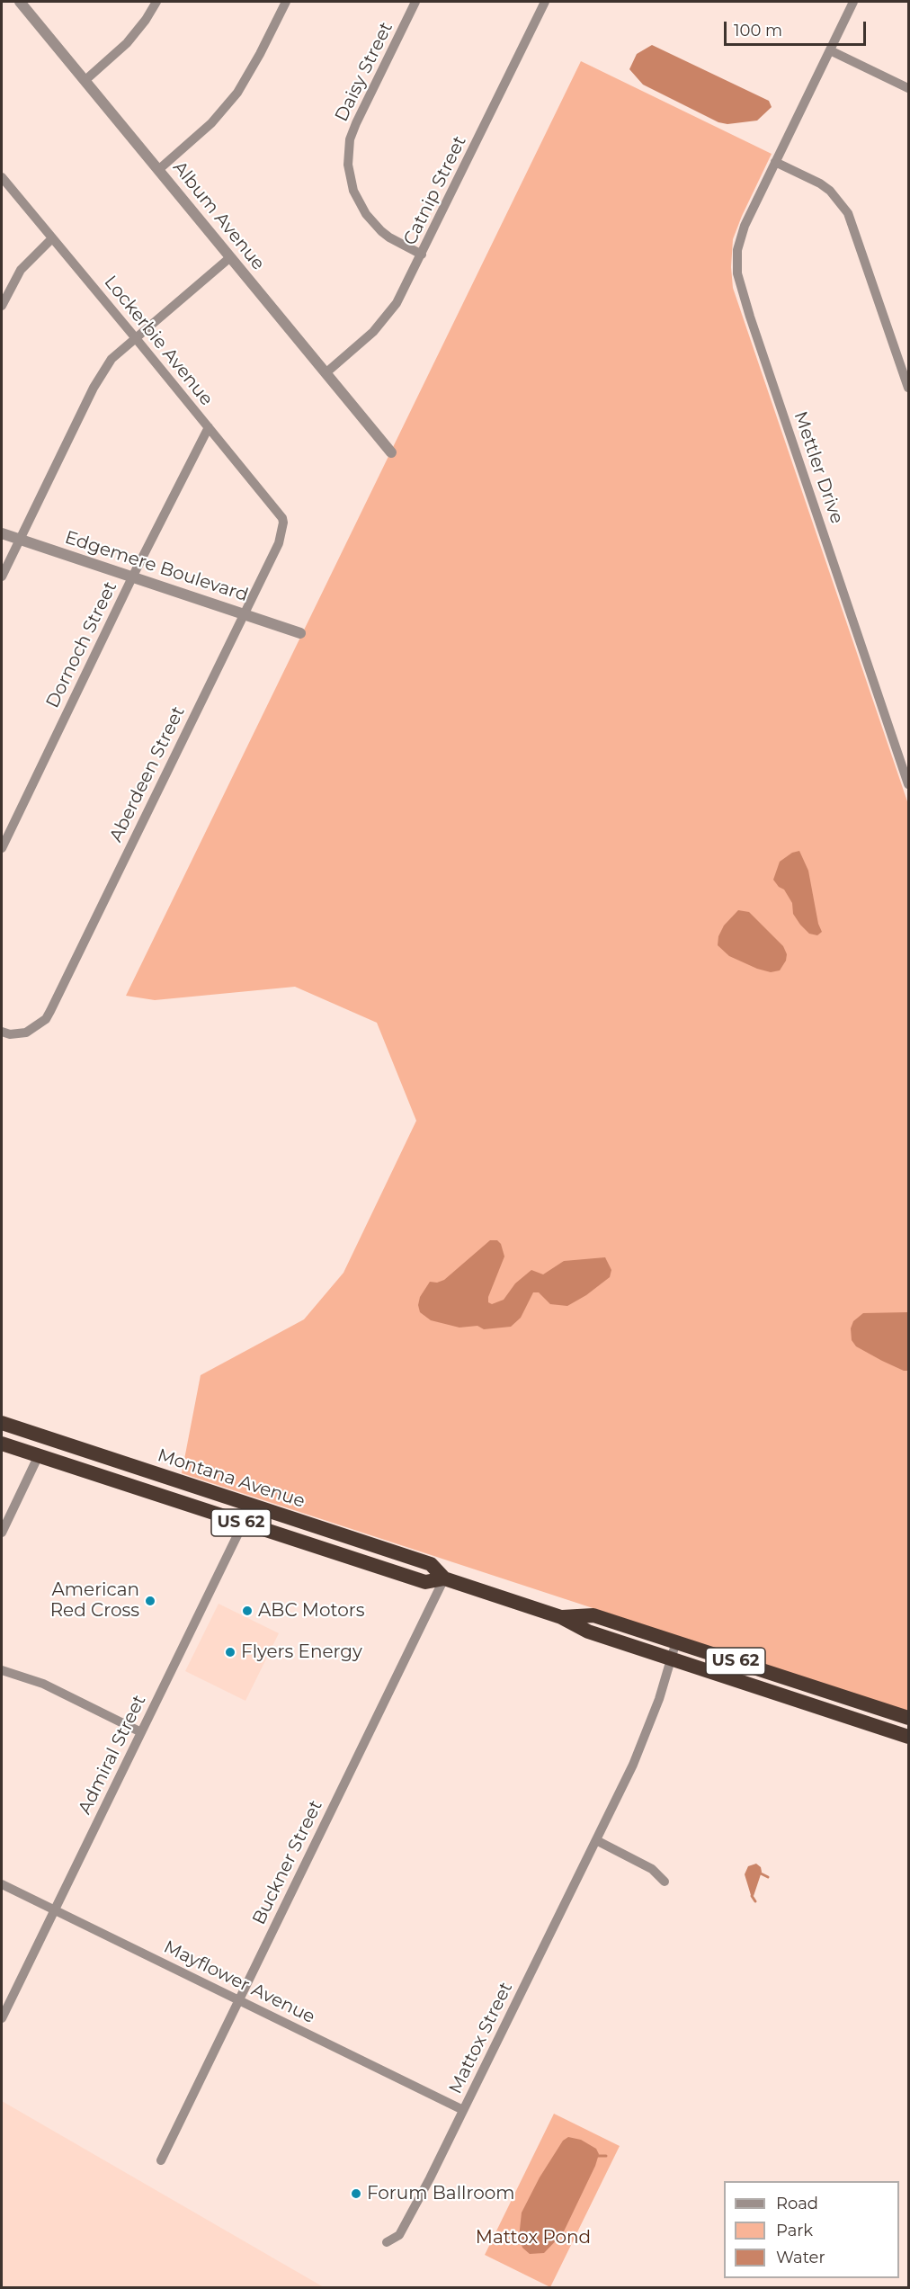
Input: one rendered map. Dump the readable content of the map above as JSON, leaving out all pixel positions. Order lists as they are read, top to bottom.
{
  "streets": {
    "highway": ["Montana Avenue", "US 62"],
    "street": [
      "Daisy Street",
      "Catnip Street",
      "Album Avenue",
      "Lockerbie Avenue",
      "Mettler Drive",
      "Edgemere Boulevard",
      "Dornoch Street",
      "Aberdeen Street",
      "Admiral Street",
      "Buckner Street",
      "Mayflower Avenue",
      "Mattox Street"
    ]
  },
  "crossings": [
    ["Daisy Street", "Catnip Street"],
    ["Catnip Street", "Album Avenue"],
    ["Lockerbie Avenue", "Dornoch Street"],
    ["Lockerbie Avenue", "Aberdeen Street"],
    ["Edgemere Boulevard", "Dornoch Street"],
    ["Edgemere Boulevard", "Aberdeen Street"],
    ["Montana Avenue", "Admiral Street"],
    ["Montana Avenue", "Buckner Street"],
    ["US 62", "Mattox Street"],
    ["Admiral Street", "Mayflower Avenue"],
    ["Buckner Street", "Mayflower Avenue"],
    ["Mayflower Avenue", "Mattox Street"]
  ],
  "parks": ["Mattox Pond"],
  "places": [
    "American Red Cross",
    "ABC Motors",
    "Flyers Energy",
    "Forum Ballroom"
  ],
  "legend": ["Road", "Park", "Water"],
  "scale_bar": "100 m"
}
